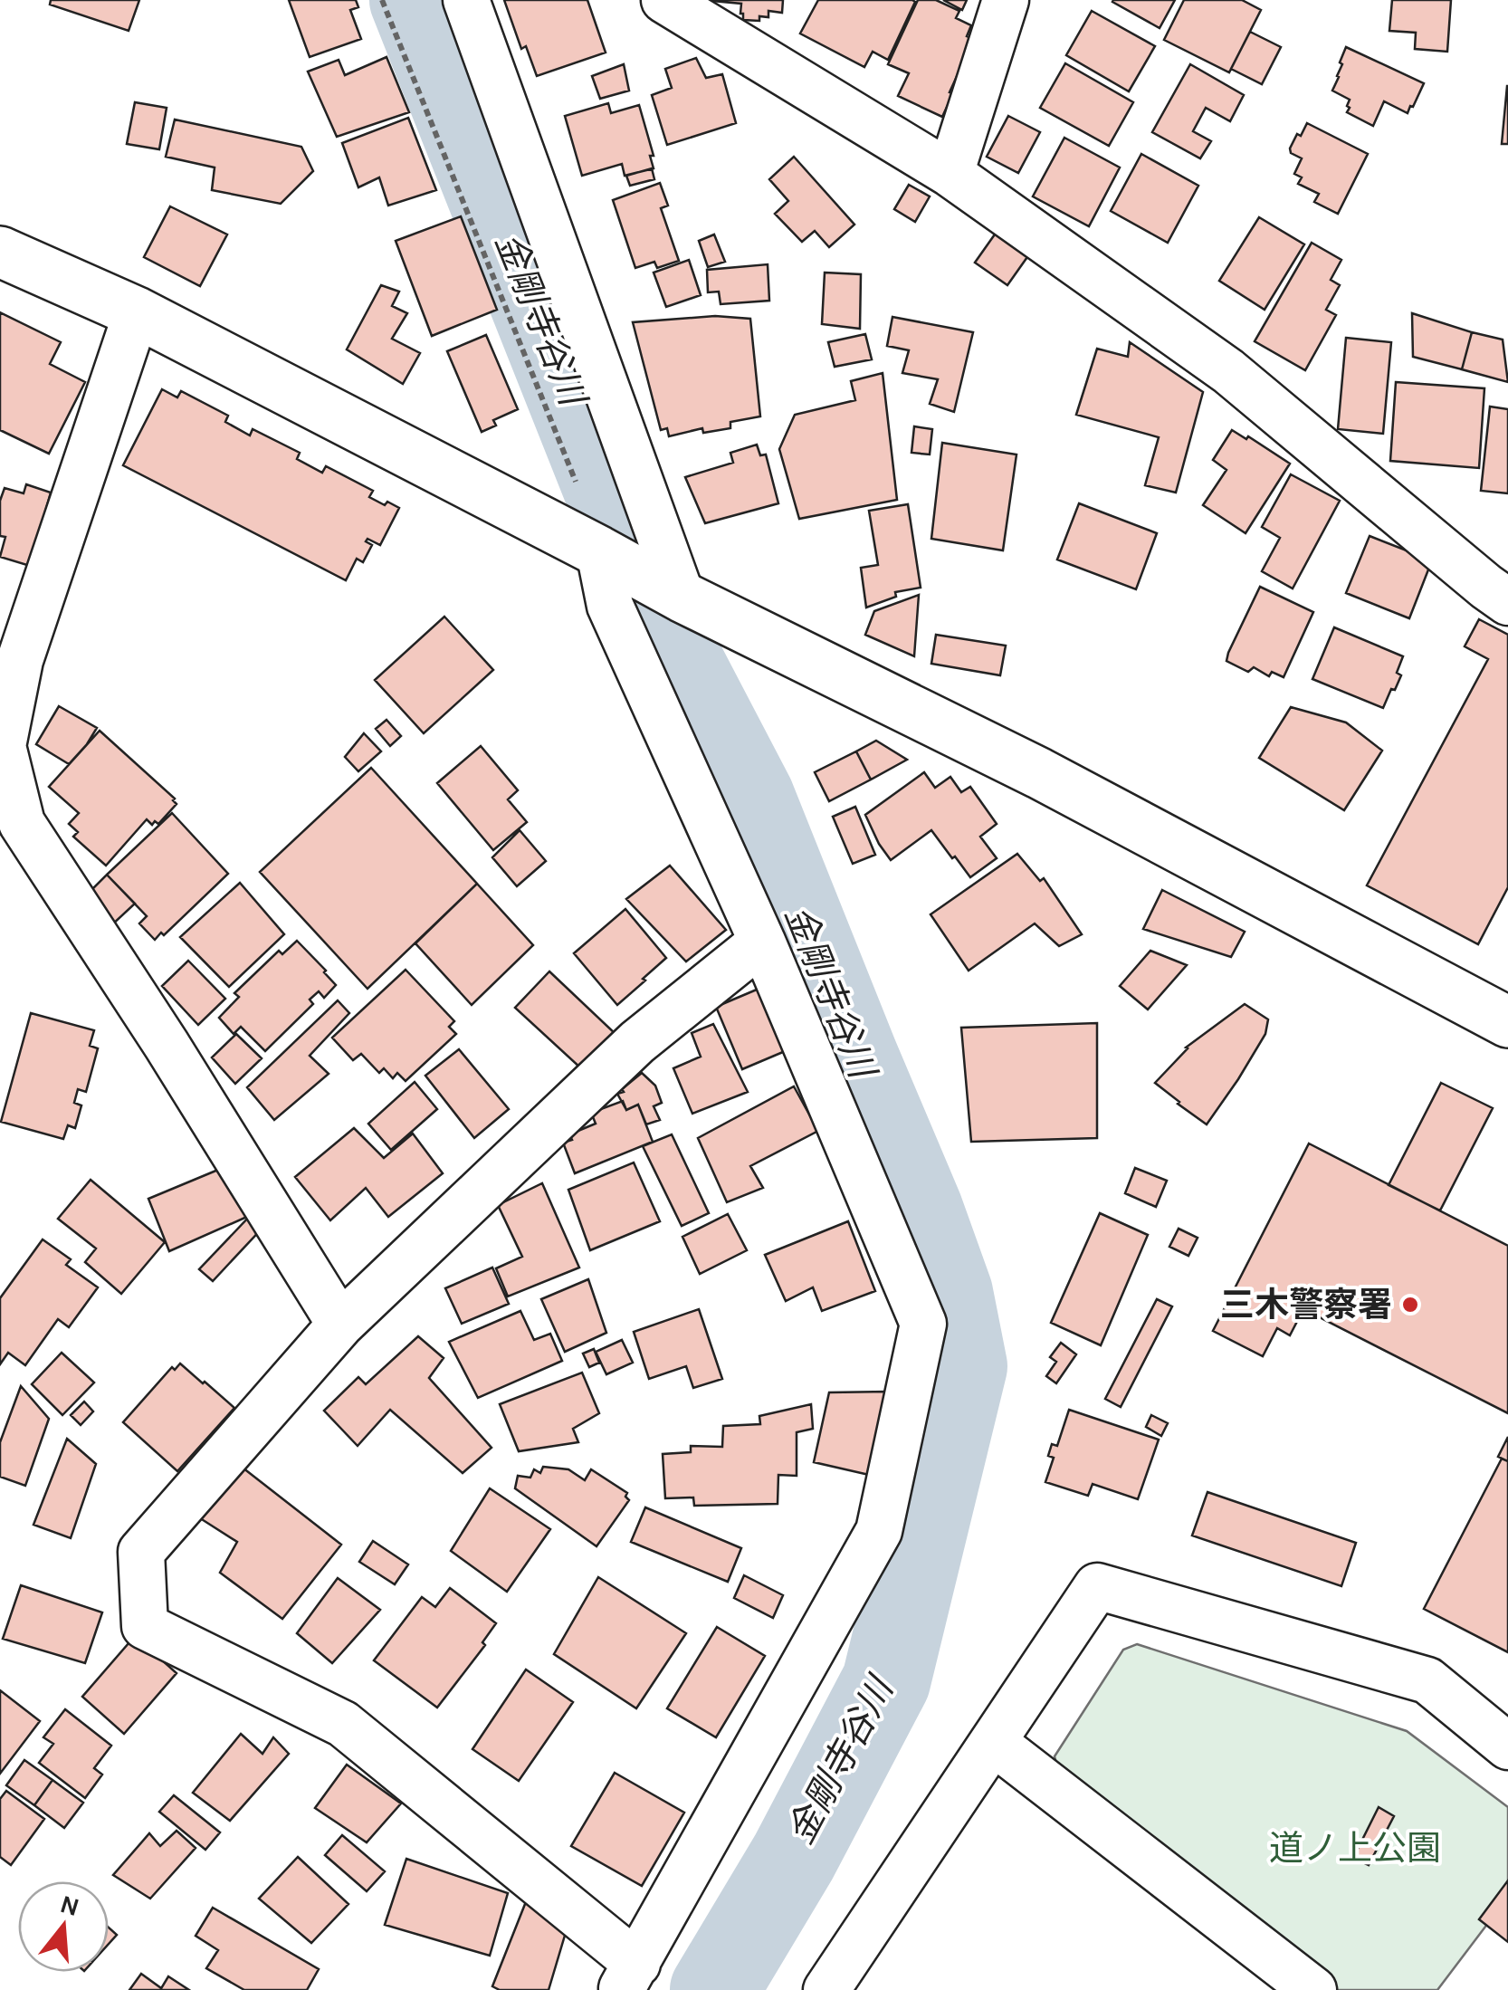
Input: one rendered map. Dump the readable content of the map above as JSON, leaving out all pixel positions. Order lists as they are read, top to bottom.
{
  "water": ["金剛寺谷川"],
  "parks": ["道ノ上公園"],
  "places": ["三木警察署"],
  "north": "top"
}
